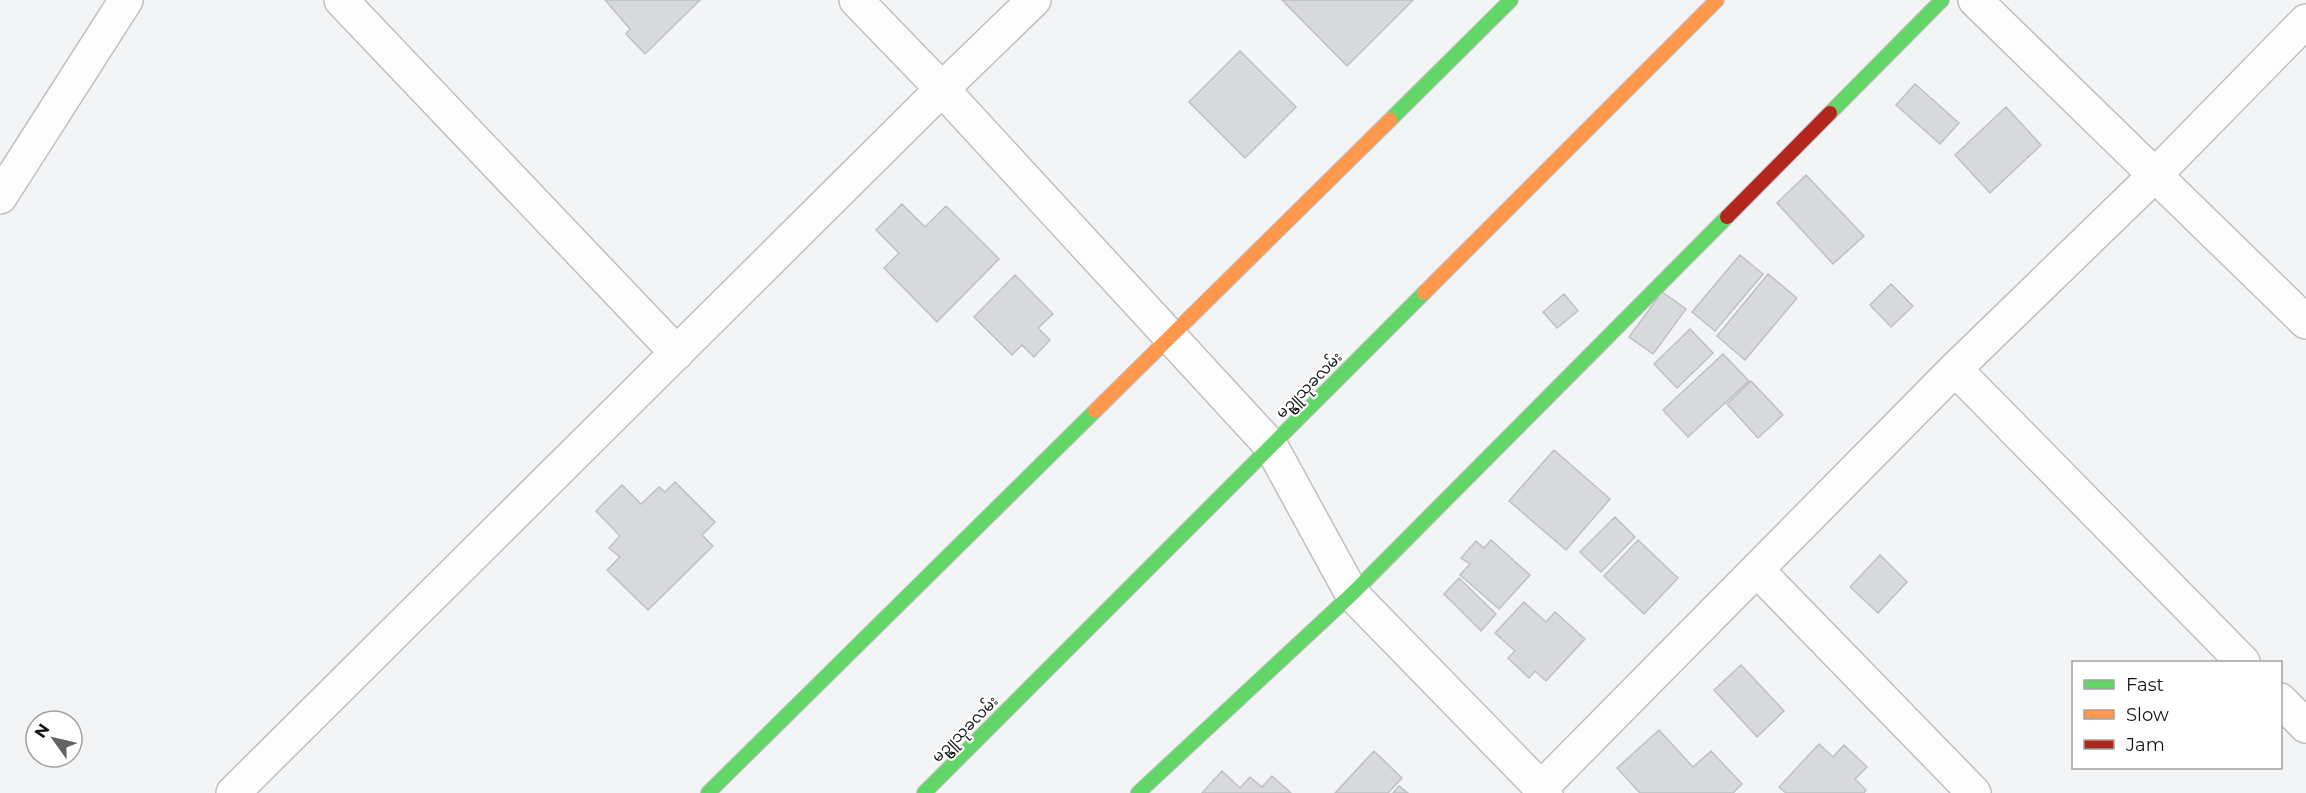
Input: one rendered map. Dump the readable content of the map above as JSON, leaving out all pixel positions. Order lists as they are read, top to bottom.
{
  "streets": {
    "street": ["မဥ္ဇူသုခလမ်း"]
  },
  "legend": ["Fast", "Slow", "Jam"],
  "north": "top left"
}
